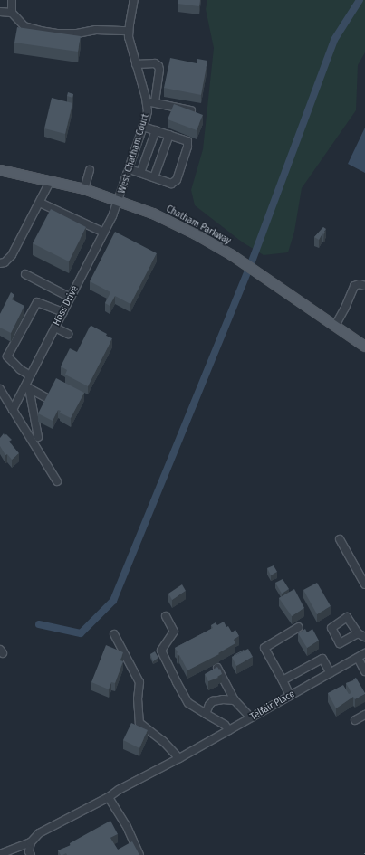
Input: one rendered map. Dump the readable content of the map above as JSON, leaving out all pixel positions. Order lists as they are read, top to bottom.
{
  "streets": {
    "main road": ["Chatham Parkway"],
    "street": ["West Chatham Court", "Hoss Drive", "Telfair Place"]
  },
  "crossings": [
    ["West Chatham Court", "Chatham Parkway"],
    ["West Chatham Court", "Hoss Drive"],
    ["Chatham Parkway", "Hoss Drive"]
  ]
}
